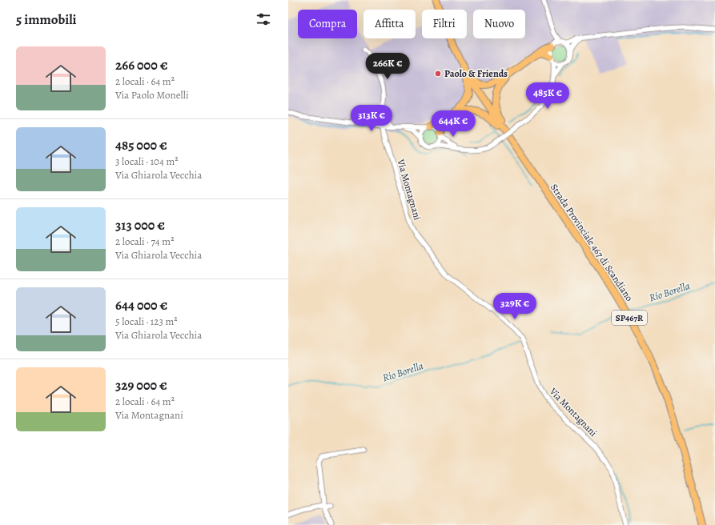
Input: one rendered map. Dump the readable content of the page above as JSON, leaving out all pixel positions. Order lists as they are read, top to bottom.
{
  "streets": {
    "highway": ["Strada Provinciale 467 di Scandiano", "SP467R"],
    "street": ["Via Montagnani"]
  },
  "water": ["Rio Borella"],
  "places": ["Paolo & Friends"],
  "page": {
    "heading": "5 immobili",
    "chip": [
      "Compra",
      "Affitta",
      "Filtri",
      "Nuovo"
    ],
    "list": [
      {
        "name": "266 000 €",
        "note": "2 locali · 64 m² · Via Paolo Monelli"
      },
      {
        "name": "485 000 €",
        "note": "3 locali · 104 m² · Via Ghiarola Vecchia"
      },
      {
        "name": "313 000 €",
        "note": "2 locali · 74 m² · Via Ghiarola Vecchia"
      },
      {
        "name": "644 000 €",
        "note": "5 locali · 123 m² · Via Ghiarola Vecchia"
      },
      {
        "name": "329 000 €",
        "note": "2 locali · 64 m² · Via Montagnani"
      }
    ],
    "price": [
      "266K €",
      "485K €",
      "313K €",
      "644K €",
      "329K €"
    ]
  }
}
